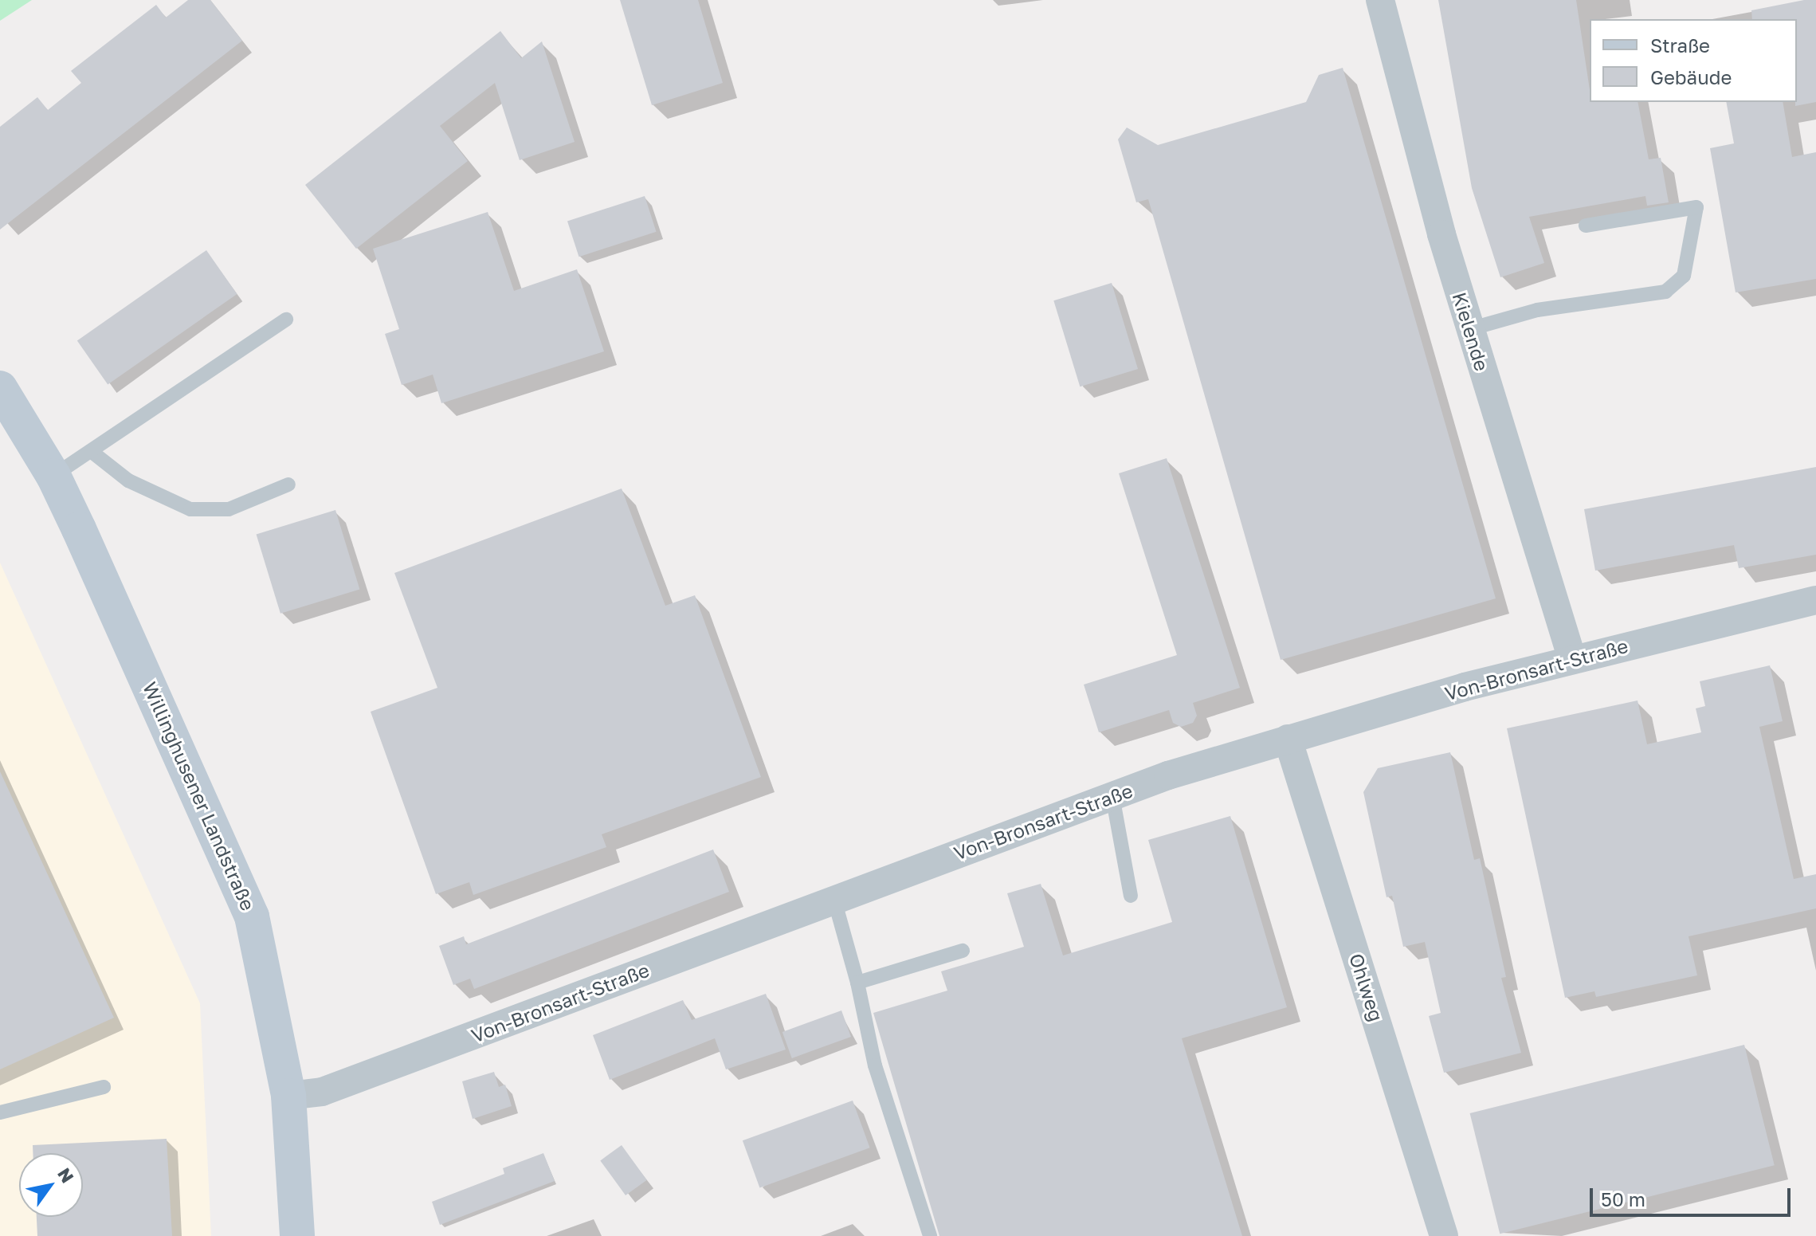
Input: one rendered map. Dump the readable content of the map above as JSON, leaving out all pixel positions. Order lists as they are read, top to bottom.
{
  "streets": {
    "main road": ["Willinghusener Landstraße"],
    "street": ["Kielende", "Von-Bronsart-Straße", "Ohlweg"]
  },
  "crossings": [
    ["Kielende", "Von-Bronsart-Straße"],
    ["Von-Bronsart-Straße", "Willinghusener Landstraße"],
    ["Von-Bronsart-Straße", "Ohlweg"]
  ],
  "legend": ["Straße", "Gebäude"],
  "scale_bar": "50 m",
  "north": "top right"
}
